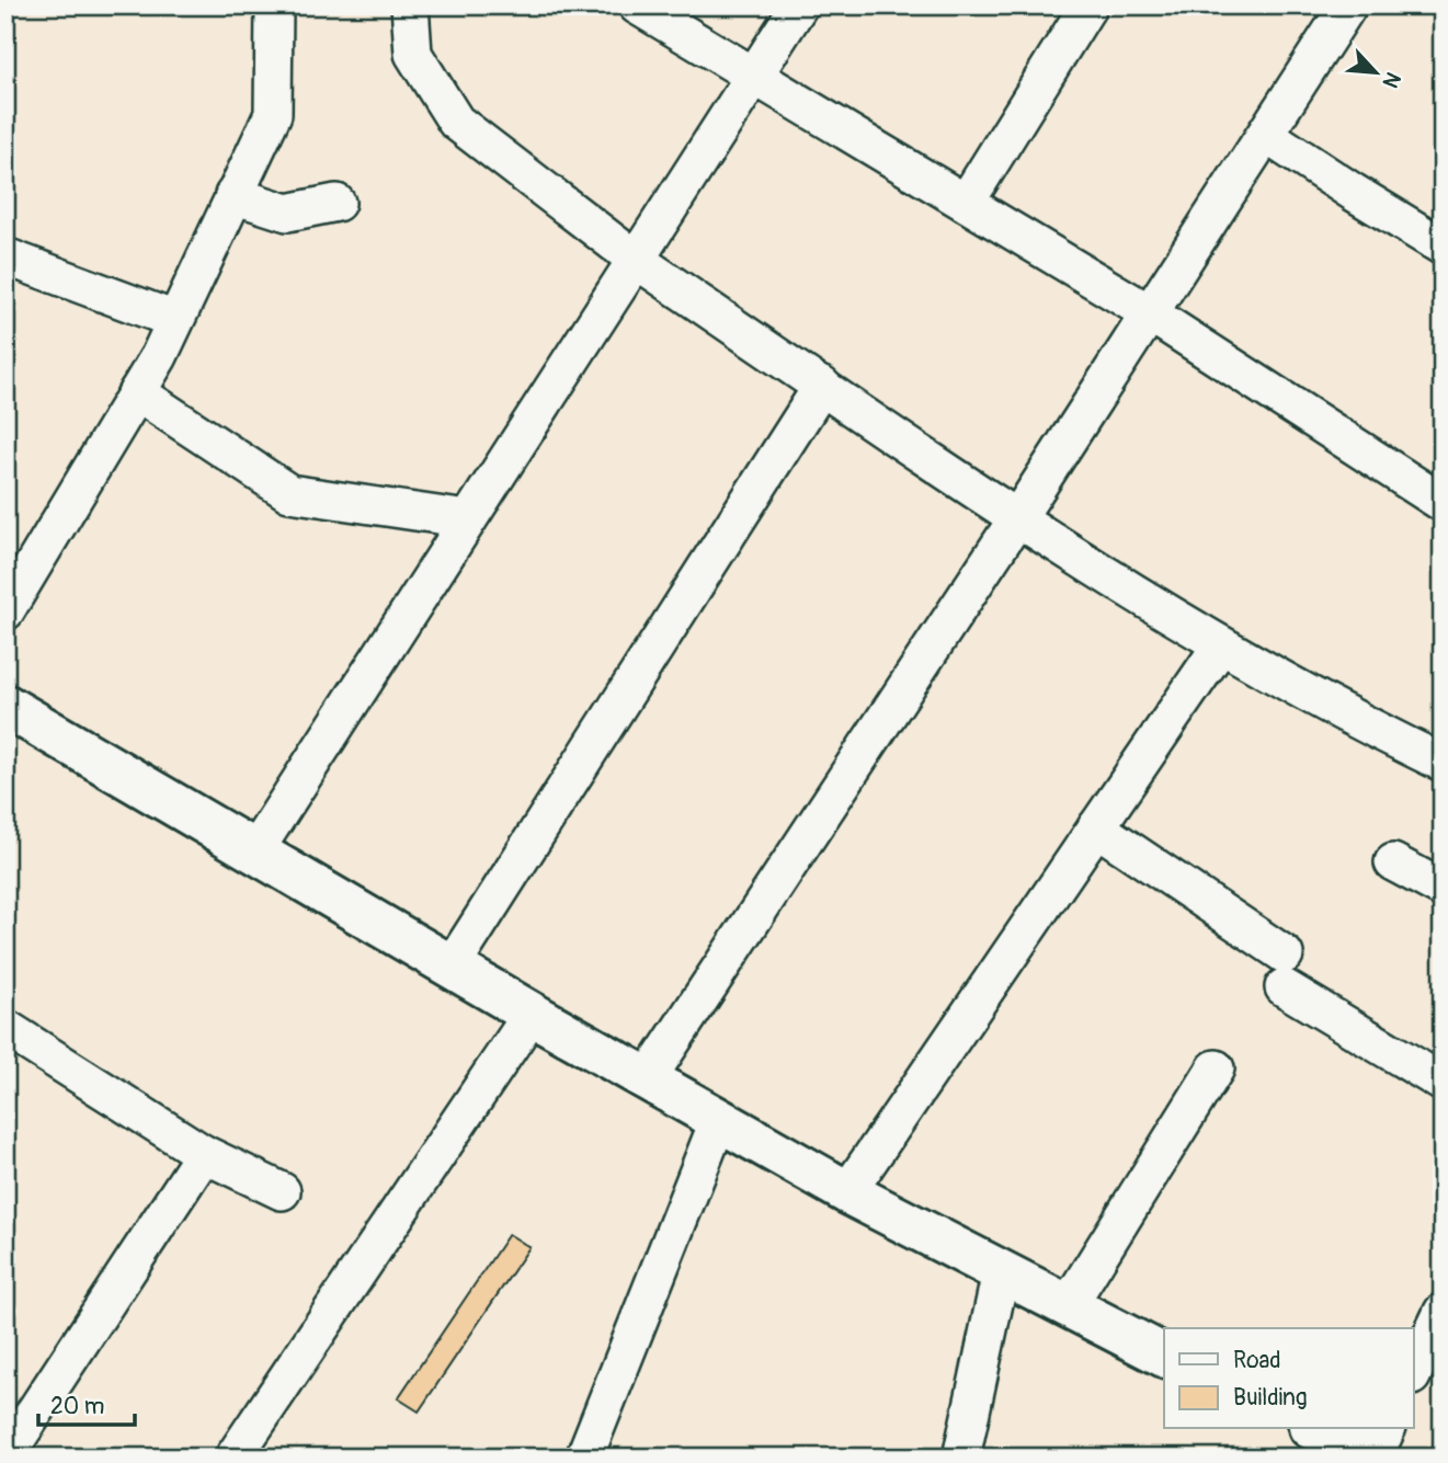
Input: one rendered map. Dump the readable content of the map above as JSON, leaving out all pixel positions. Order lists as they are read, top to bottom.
{
  "legend": ["Road", "Building"],
  "scale_bar": "20 m",
  "north": "bottom right"
}
